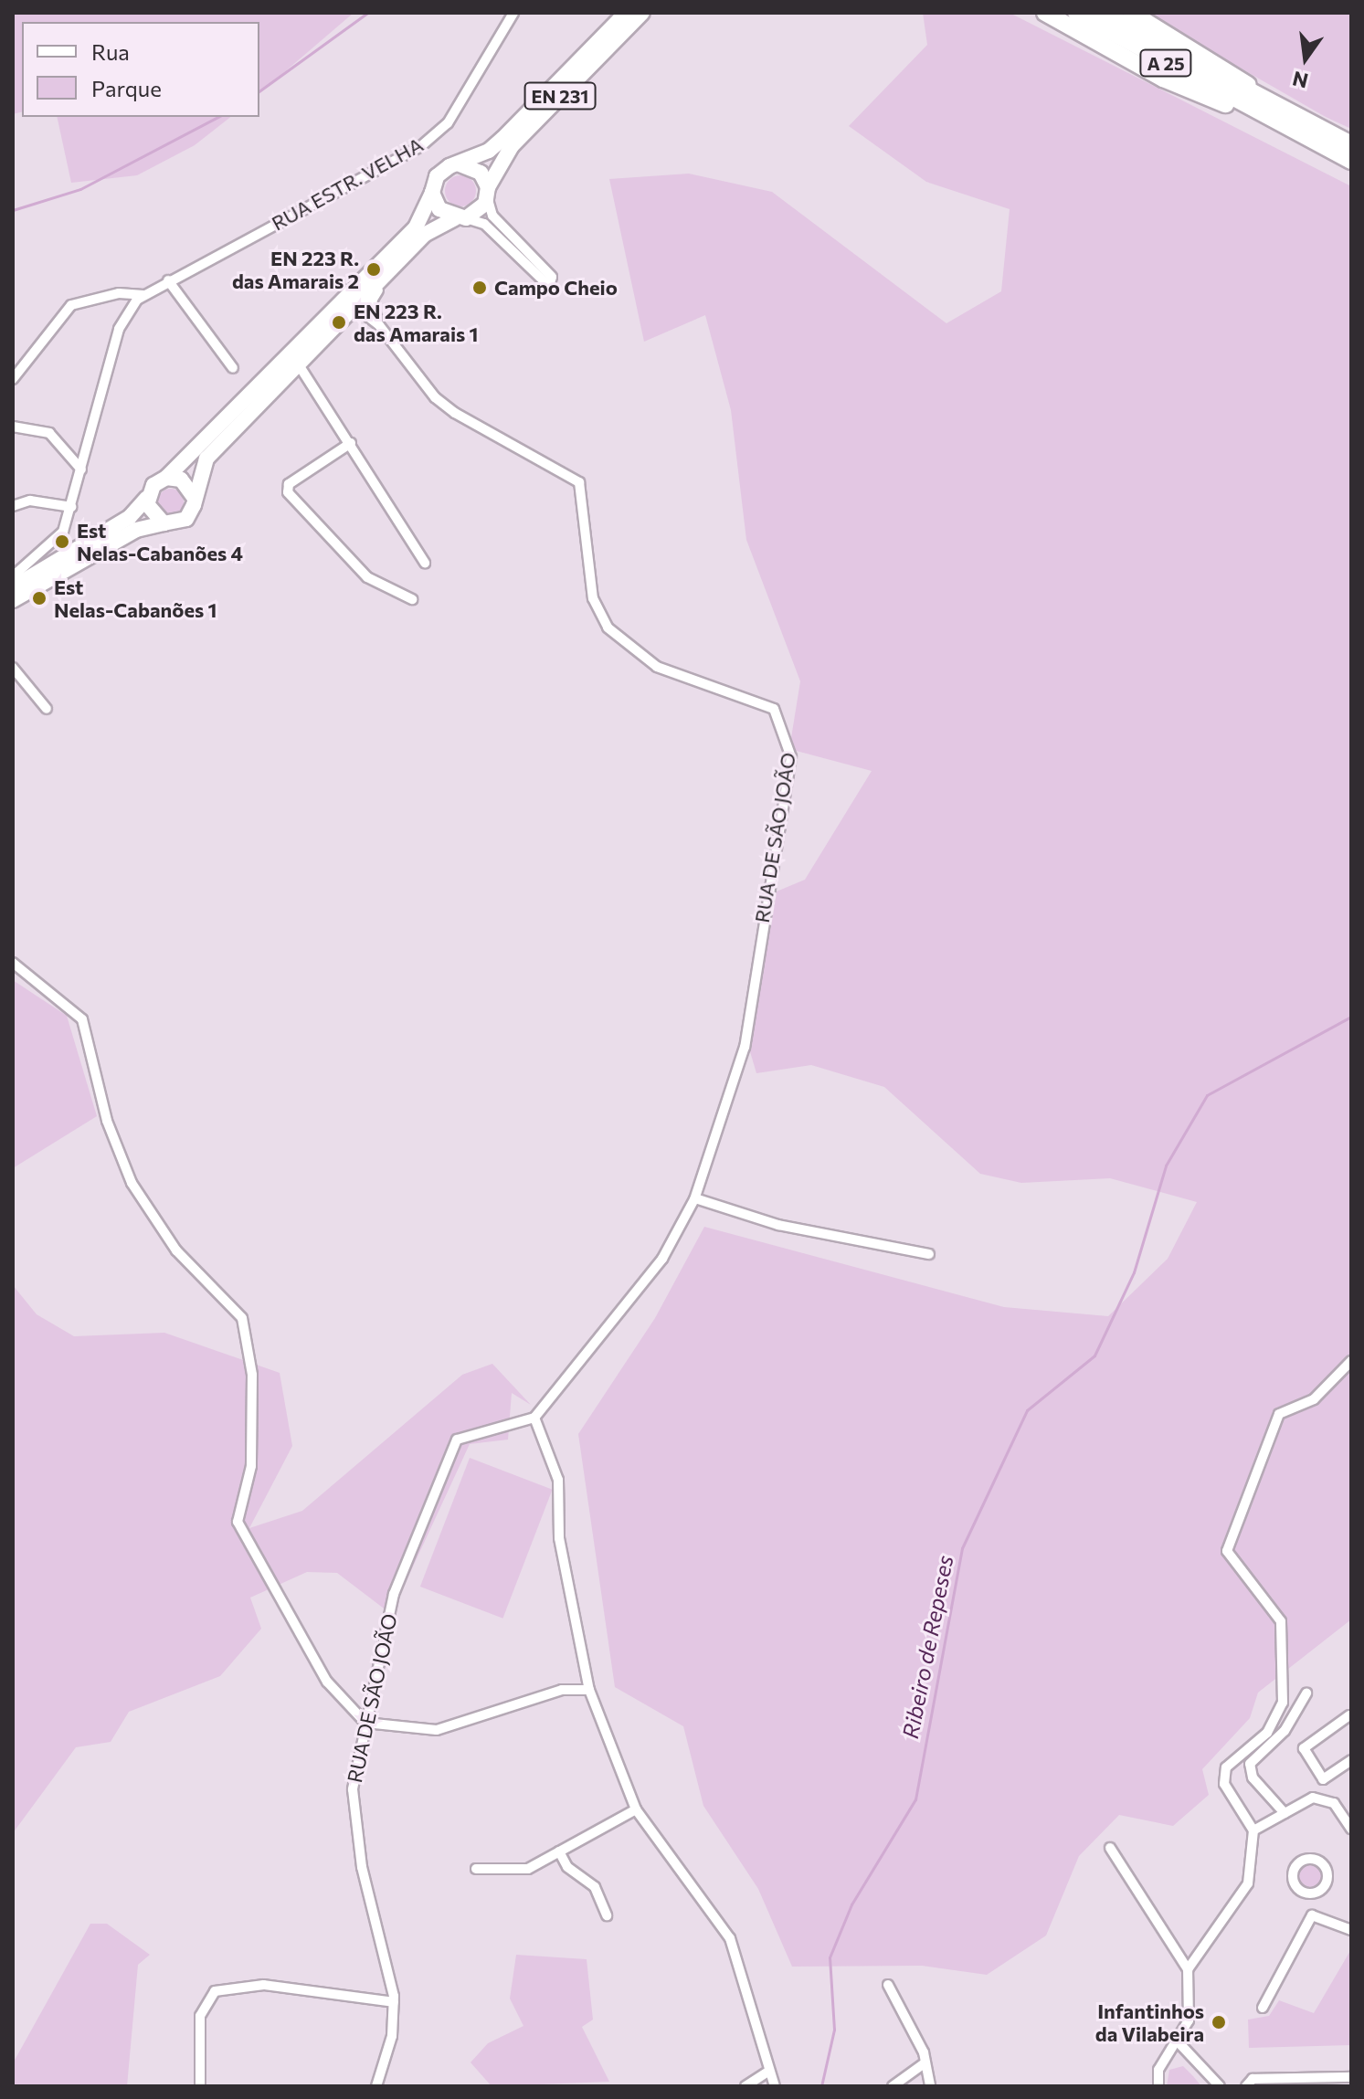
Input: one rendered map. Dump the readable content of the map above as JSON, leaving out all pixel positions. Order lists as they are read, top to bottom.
{
  "streets": {
    "highway": ["A 25"],
    "main road": ["EN 231"],
    "street": ["RUA ESTR. VELHA", "RUA DE SÃO JOÃO"]
  },
  "water": ["Ribeiro de Repeses"],
  "places": [
    "EN 223 R. das Amarais 2",
    "Campo Cheio",
    "EN 223 R. das Amarais 1",
    "Est Nelas-Cabanões 4",
    "Est Nelas-Cabanões 1",
    "Infantinhos da Vilabeira"
  ],
  "legend": ["Rua", "Parque"],
  "north": "bottom"
}
